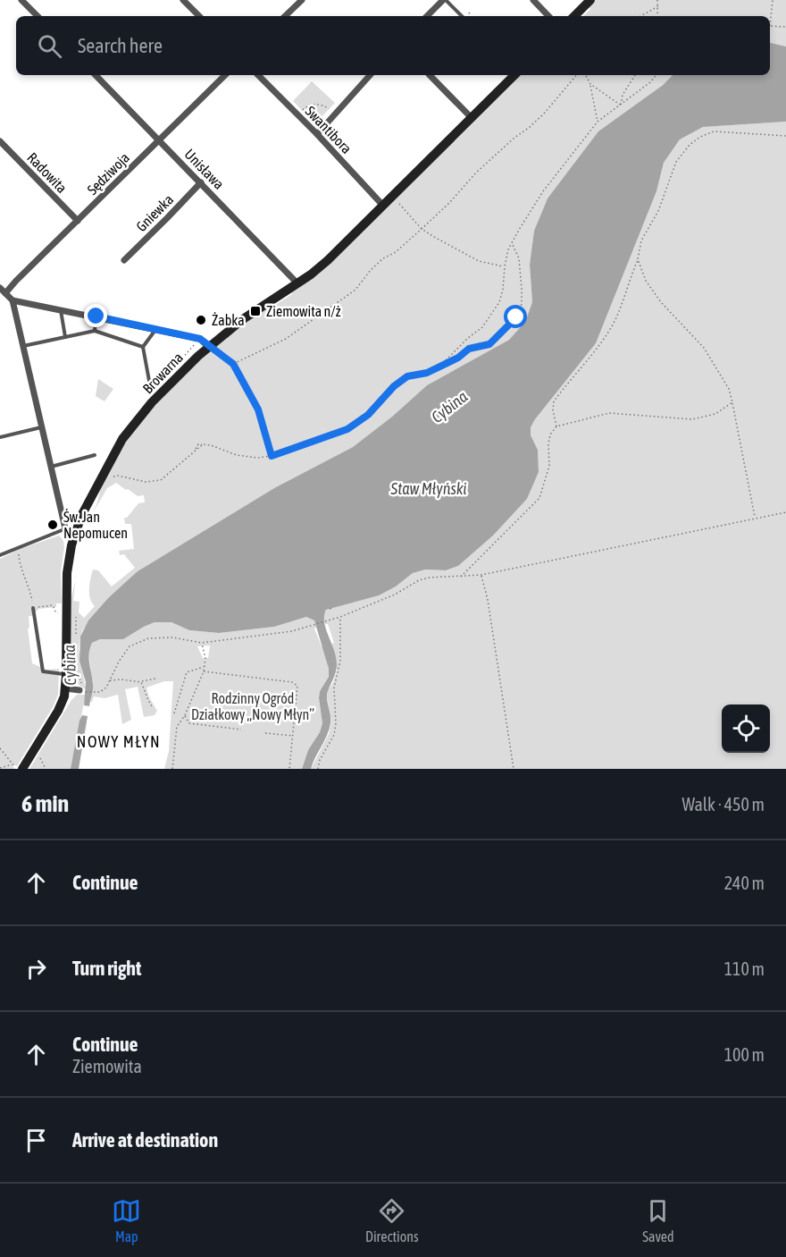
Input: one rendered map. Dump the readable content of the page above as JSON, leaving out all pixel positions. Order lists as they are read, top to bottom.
{
  "streets": {
    "street": [
      "Swantibora",
      "Unisława",
      "Radowita",
      "Sędziwoja",
      "Gniewka",
      "Browarna"
    ]
  },
  "crossings": [
    ["Swantibora", "Browarna"],
    ["Unisława", "Sędziwoja"],
    ["Unisława", "Gniewka"],
    ["Unisława", "Browarna"],
    ["Radowita", "Sędziwoja"]
  ],
  "districts": ["NOWY MŁYN"],
  "water": ["Cybina", "Staw Młyński"],
  "parks": ["Rodzinny Ogród Działkowy „Nowy Młyn”"],
  "places": {
    "transit": ["Ziemowita n/ż"],
    "other": ["Żabka", "Św. Jan Nepomucen"]
  },
  "page": {
    "search": "Search here",
    "heading": ["6 min", "Walk · 450 m"],
    "list": [
      ["Continue", "240 m"],
      ["Turn right", "110 m"],
      ["Continue", "Ziemowita", "100 m"],
      "Arrive at destination"
    ],
    "nav": ["Map", "Directions", "Saved"]
  }
}
